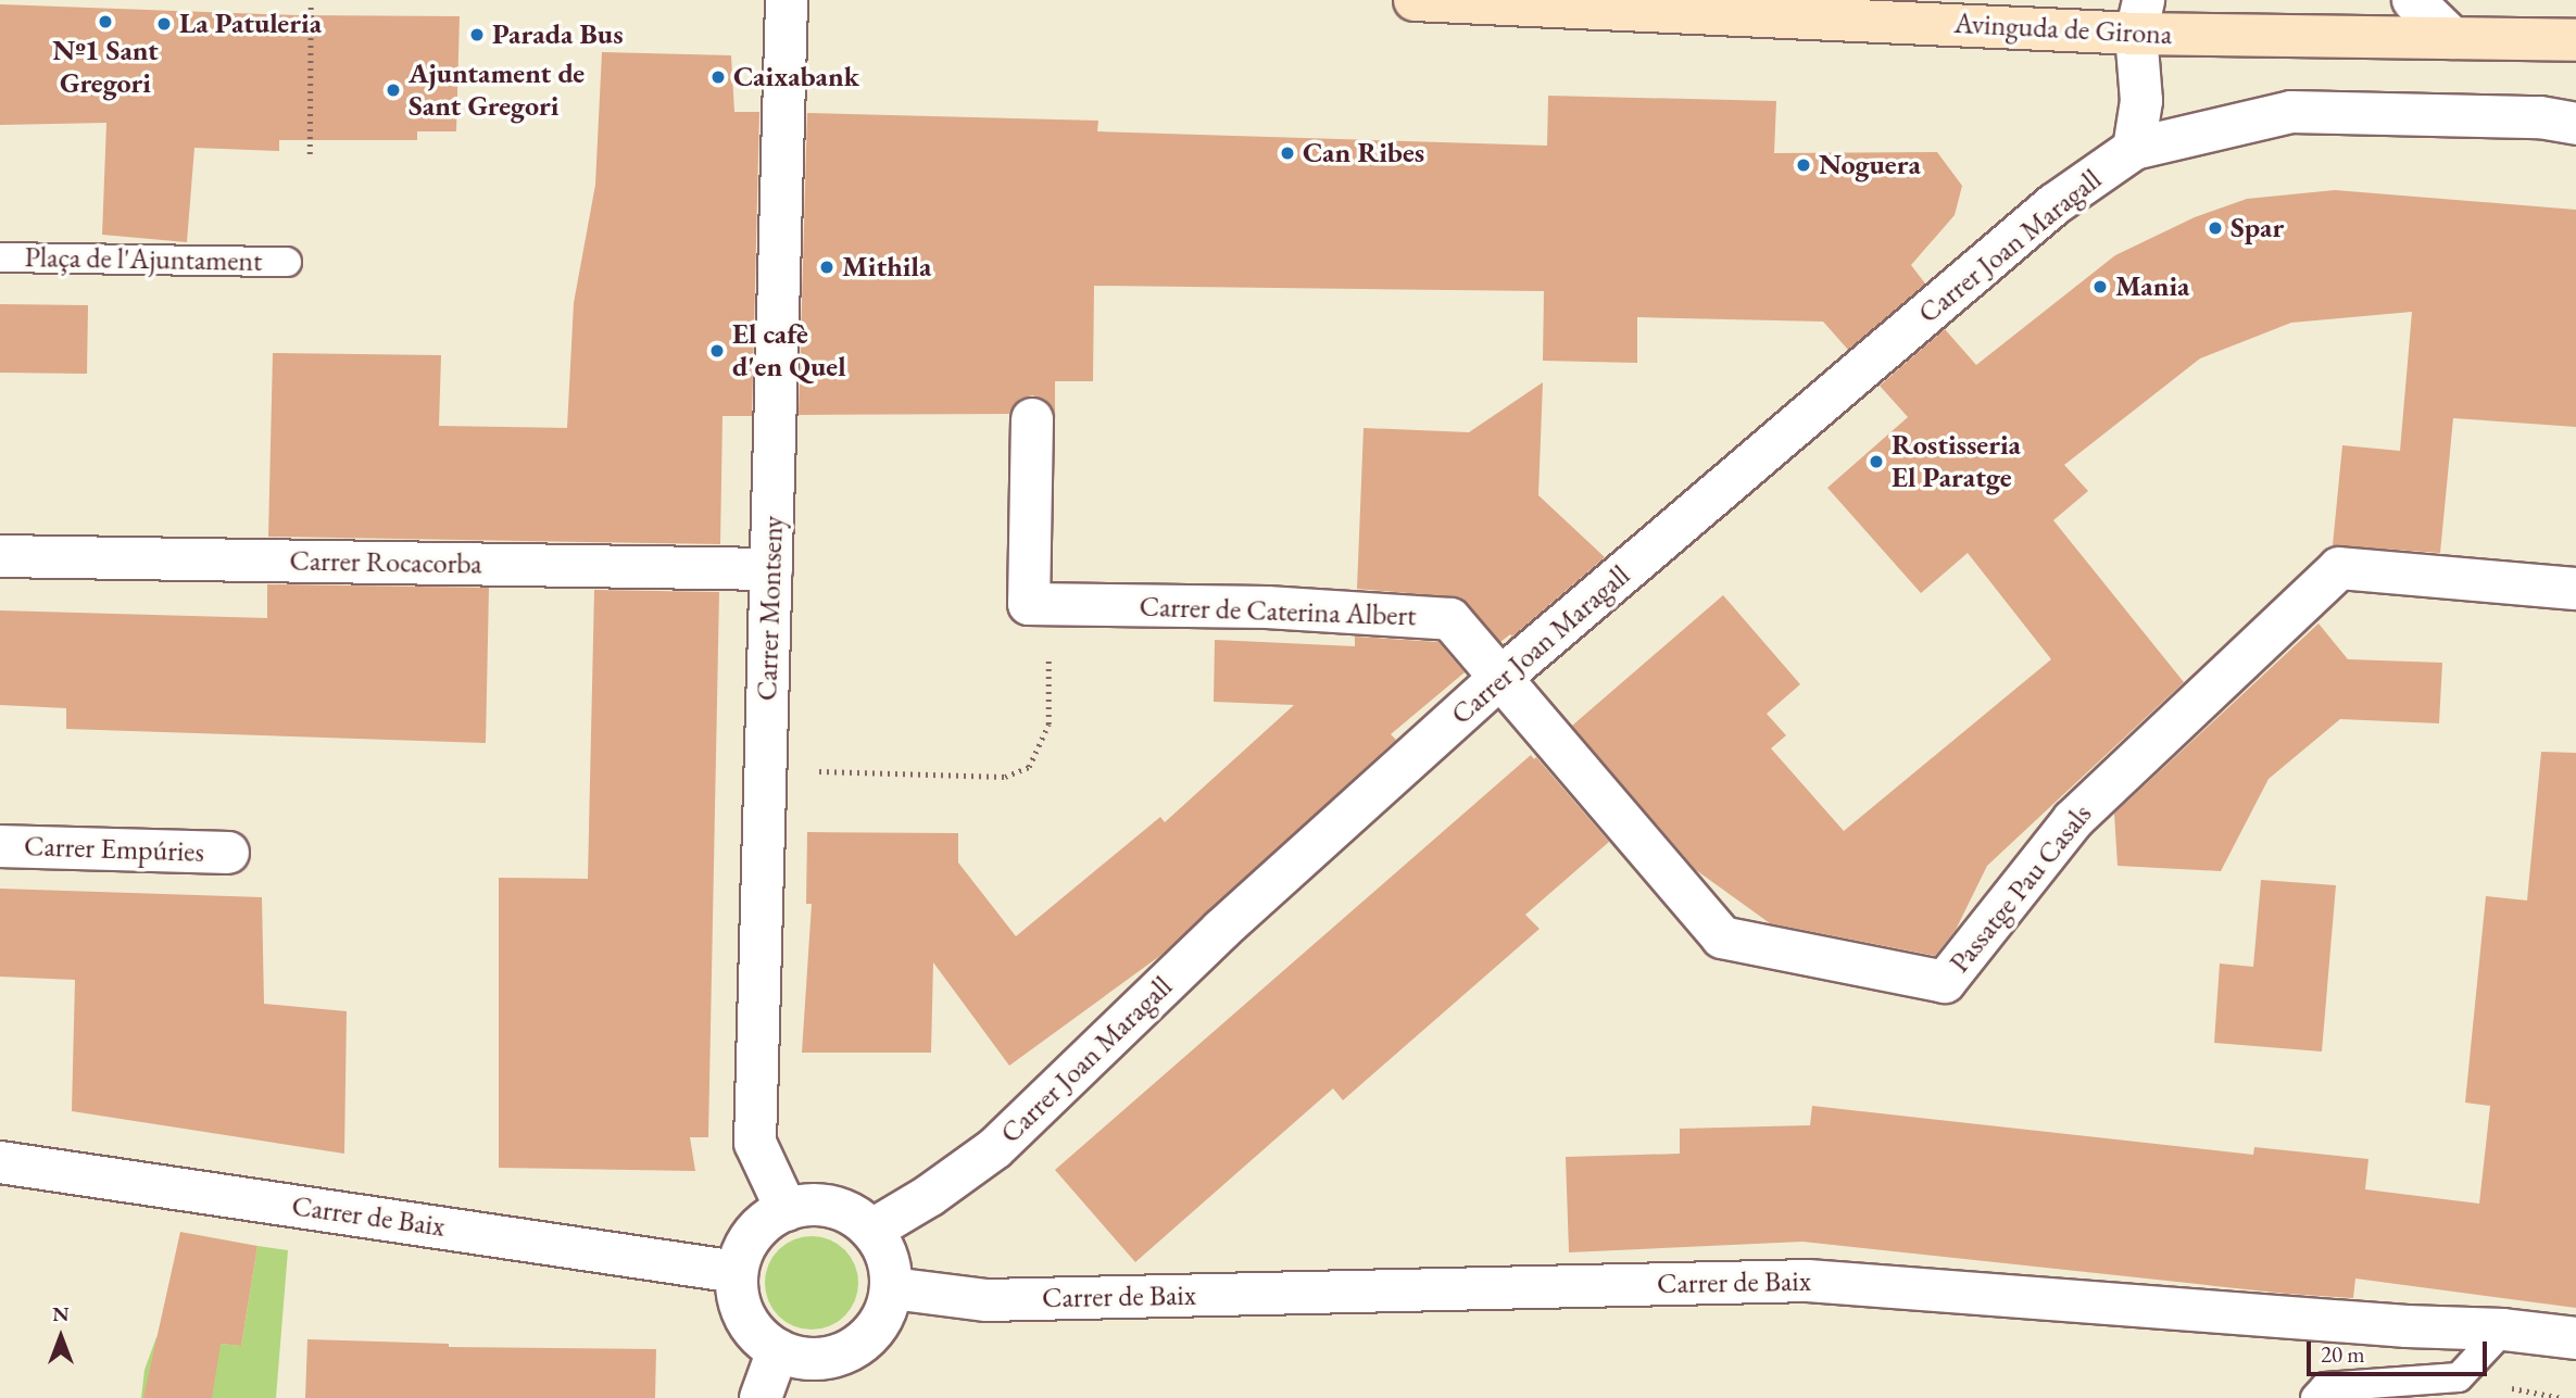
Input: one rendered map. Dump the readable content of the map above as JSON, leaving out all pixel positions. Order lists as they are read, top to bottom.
{
  "streets": {
    "main road": ["Avinguda de Girona"],
    "street": [
      "Carrer Joan Maragall",
      "Carrer Rocacorba",
      "Carrer Montseny",
      "Carrer de Caterina Albert",
      "Carrer Empúries",
      "Passatge Pau Casals",
      "Carrer de Baix"
    ],
    "lane": ["Plaça de l'Ajuntament"]
  },
  "crossings": [
    ["Carrer Joan Maragall", "Carrer Montseny"],
    ["Carrer Joan Maragall", "Carrer de Caterina Albert"],
    ["Carrer Joan Maragall", "Passatge Pau Casals"],
    ["Carrer Joan Maragall", "Carrer de Baix"],
    ["Carrer Rocacorba", "Carrer Montseny"],
    ["Carrer Montseny", "Carrer de Baix"],
    ["Carrer de Caterina Albert", "Passatge Pau Casals"]
  ],
  "places": [
    "Nº1 Sant Gregori",
    "La Patuleria",
    "Parada Bus",
    "Caixabank",
    "Ajuntament de Sant Gregori",
    "Can Ribes",
    "Noguera",
    "Spar",
    "Mithila",
    "Mania",
    "El cafè d'en Quel",
    "Rostisseria El Paratge"
  ],
  "scale_bar": "20 m",
  "north": "top"
}
